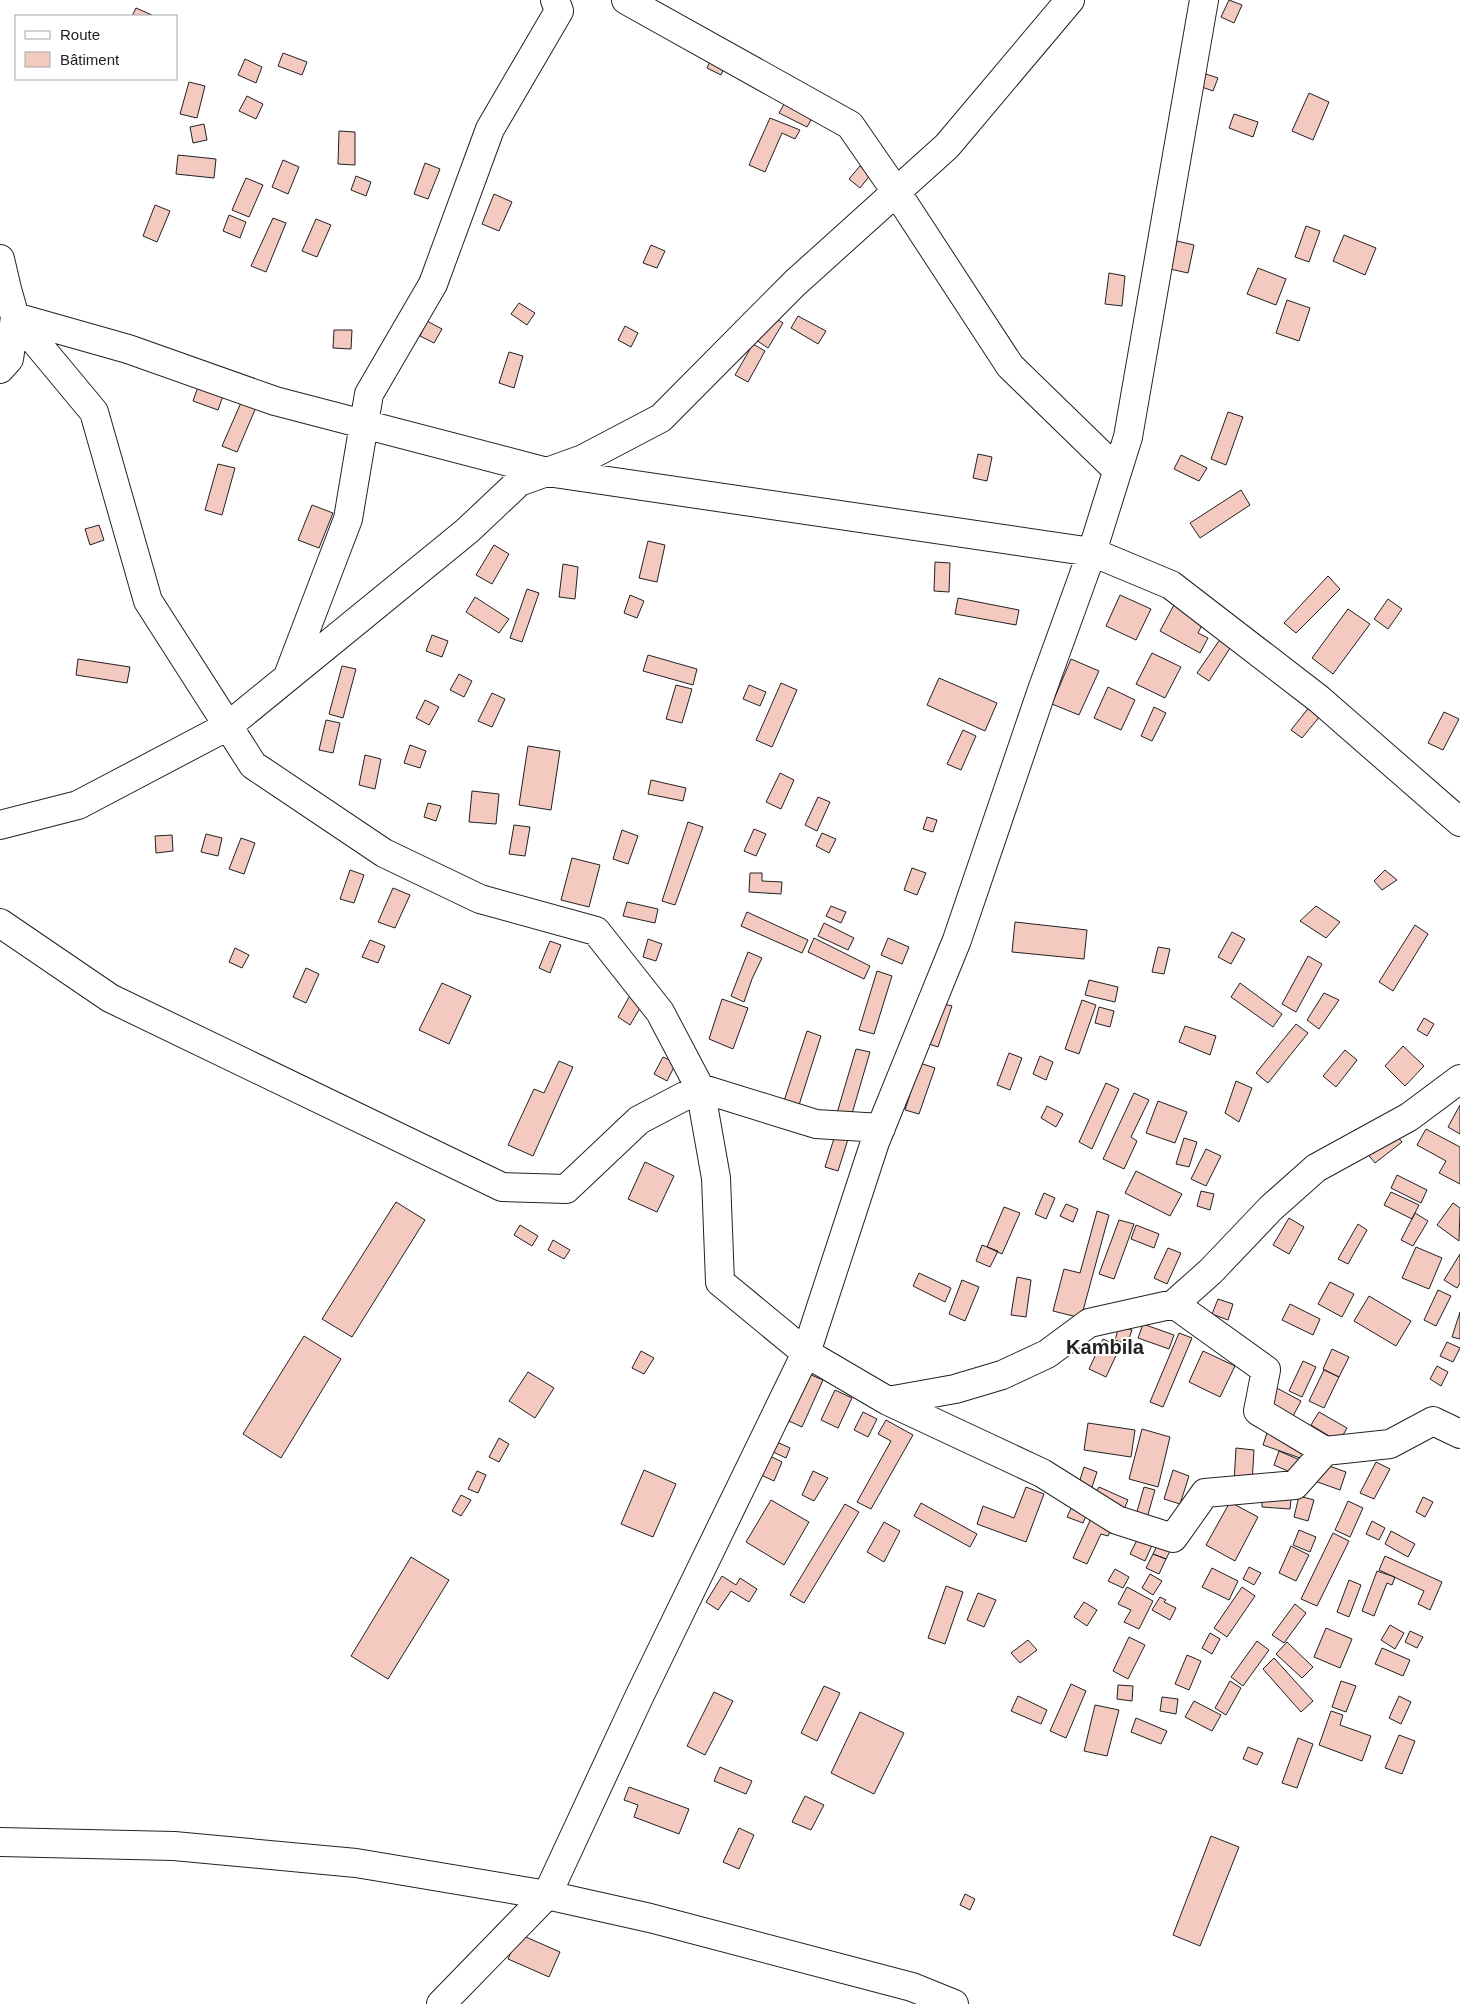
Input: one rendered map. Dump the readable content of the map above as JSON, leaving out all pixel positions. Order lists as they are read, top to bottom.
{
  "districts": ["Kambila"],
  "legend": ["Route", "Bâtiment"]
}
